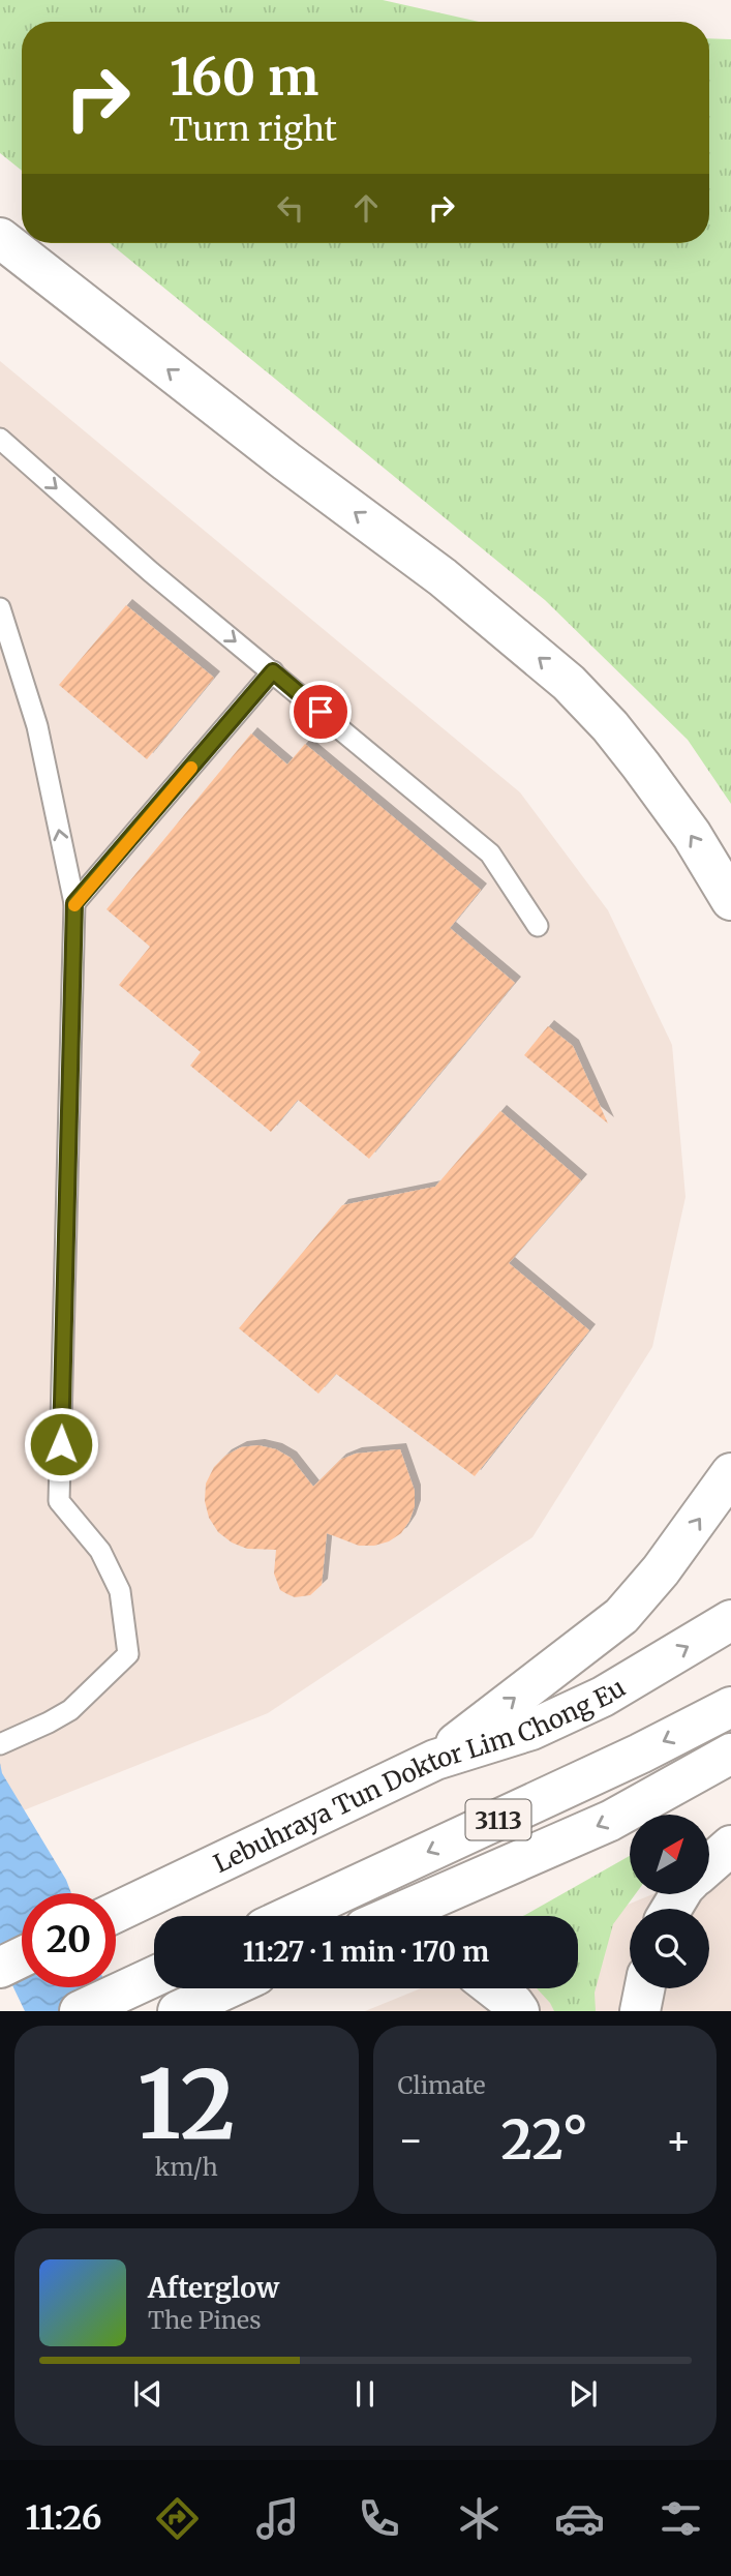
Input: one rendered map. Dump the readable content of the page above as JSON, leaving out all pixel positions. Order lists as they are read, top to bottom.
{
  "streets": {
    "main road": ["Lebuhraya Tun Doktor Lim Chong Eu", "3113"]
  },
  "north": "top right",
  "page": {
    "turn": ["160 m", "Turn right"],
    "limit": "20",
    "trip": "11:27 · 1 min · 170 m",
    "tile": [
      ["12", "km/h"],
      "Climate"
    ],
    "heat": ["−", "22°", "+"],
    "song": ["Afterglow", "The Pines"],
    "tabs": "11:26"
  }
}
